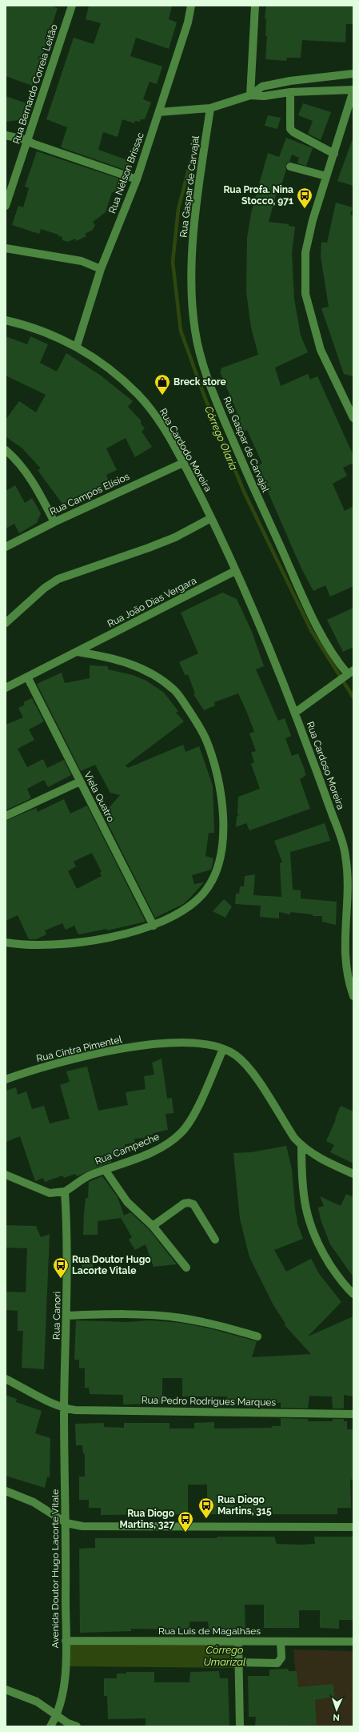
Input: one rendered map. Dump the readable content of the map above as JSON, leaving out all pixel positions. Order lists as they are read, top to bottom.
{
  "streets": {
    "street": [
      "Rua Bernardo Correia Leitão",
      "Rua Nélson Brissac",
      "Rua Gaspar de Carvajal",
      "Rua Cardodo Moreira",
      "Rua Campos Elísios",
      "Rua João Dias Vergara",
      "Rua Cardoso Moreira",
      "Viela Quatro",
      "Rua Cintra Pimentel",
      "Rua Campeche",
      "Rua Canori",
      "Rua Pedro Rodrigues Marques",
      "Avenida Doutor Hugo Lacorte Vitale",
      "Rua Luis de Magalhães"
    ]
  },
  "crossings": [
    ["Rua Nélson Brissac", "Rua Cardodo Moreira"],
    ["Rua Cardodo Moreira", "Rua Campos Elísios"],
    ["Rua Cardodo Moreira", "Rua João Dias Vergara"],
    ["Rua Cardodo Moreira", "Rua Cardoso Moreira"],
    ["Rua João Dias Vergara", "Rua Cardoso Moreira"],
    ["Rua João Dias Vergara", "Viela Quatro"],
    ["Rua Cintra Pimentel", "Rua Campeche"],
    ["Rua Campeche", "Rua Canori"],
    ["Rua Canori", "Rua Pedro Rodrigues Marques"],
    ["Rua Canori", "Avenida Doutor Hugo Lacorte Vitale"],
    ["Rua Pedro Rodrigues Marques", "Avenida Doutor Hugo Lacorte Vitale"],
    ["Avenida Doutor Hugo Lacorte Vitale", "Rua Luis de Magalhães"]
  ],
  "water": ["Córrego Olaria", "Córrego Umarizal"],
  "places": {
    "bus stop": [
      "Rua Profa. Nina Stocco, 971",
      "Rua Doutor Hugo Lacorte Vitale",
      "Rua Diogo Martins, 315",
      "Rua Diogo Martins, 327"
    ],
    "shop": ["Breck store"]
  },
  "north": "bottom"
}
